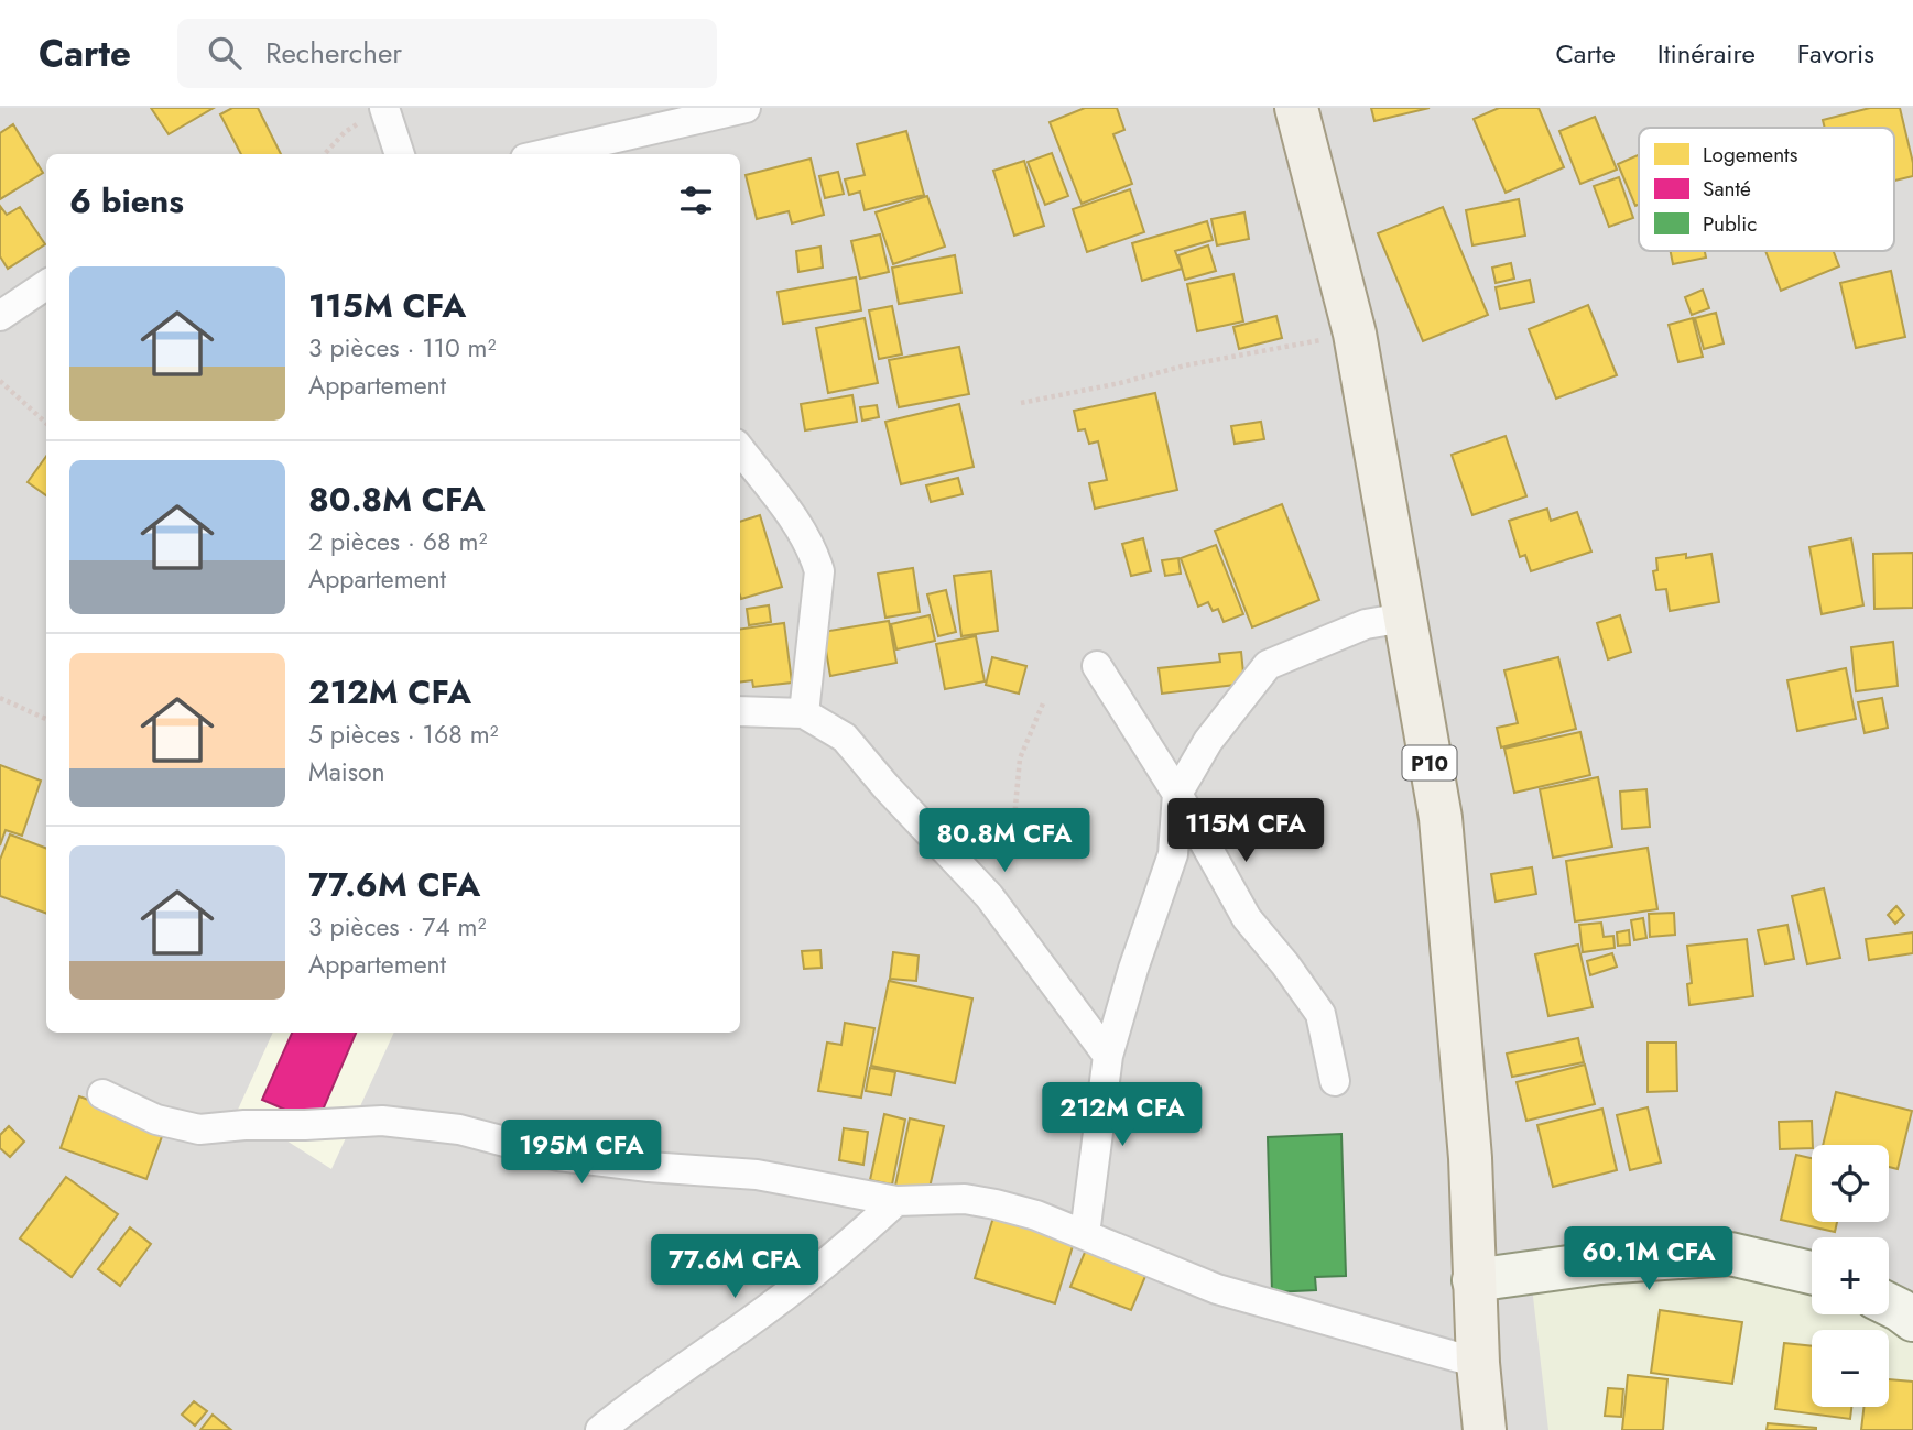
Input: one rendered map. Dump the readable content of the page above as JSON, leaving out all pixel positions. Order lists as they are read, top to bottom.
{
  "streets": {
    "main road": ["P10"]
  },
  "legend": ["Logements", "Santé", "Public"],
  "page": {
    "header": "Carte",
    "search": "Rechercher",
    "nav": ["Carte", "Itinéraire", "Favoris"],
    "heading": "6 biens",
    "list": [
      {
        "name": "115M CFA",
        "note": "3 pièces · 110 m² · Appartement"
      },
      {
        "name": "80.8M CFA",
        "note": "2 pièces · 68 m² · Appartement"
      },
      {
        "name": "212M CFA",
        "note": "5 pièces · 168 m² · Maison"
      },
      {
        "name": "77.6M CFA",
        "note": "3 pièces · 74 m² · Appartement"
      }
    ],
    "price": [
      "115M CFA",
      "80.8M CFA",
      "212M CFA",
      "195M CFA",
      "60.1M CFA",
      "77.6M CFA"
    ],
    "map_buttons": ["+", "−"]
  }
}
